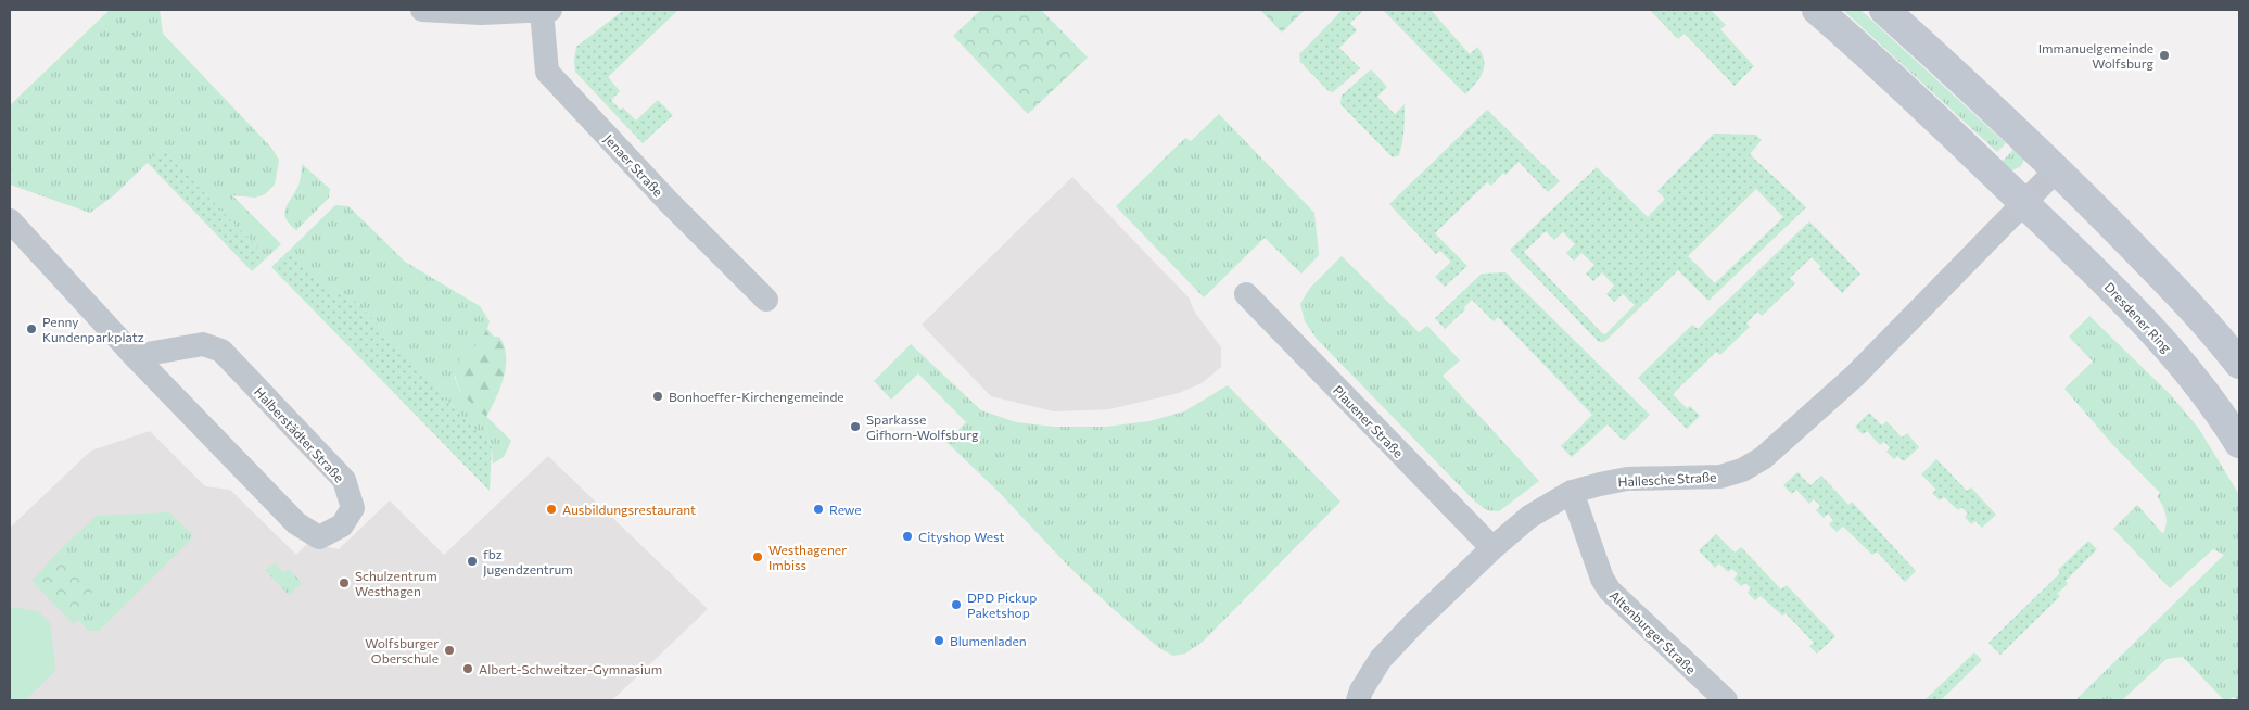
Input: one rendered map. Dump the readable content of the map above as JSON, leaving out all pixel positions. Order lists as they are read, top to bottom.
{
  "streets": {
    "street": [
      "Jenaer Straße",
      "Dresdener Ring",
      "Plauener Straße",
      "Halberstädter Straße",
      "Hallesche Straße",
      "Altenburger Straße"
    ]
  },
  "crossings": [
    ["Dresdener Ring", "Hallesche Straße"],
    ["Plauener Straße", "Hallesche Straße"],
    ["Hallesche Straße", "Altenburger Straße"]
  ],
  "places": [
    "Immanuelgemeinde Wolfsburg",
    "Penny Kundenparkplatz",
    "Bonhoeffer-Kirchengemeinde",
    "Sparkasse Gifhorn-Wolfsburg",
    "Ausbildungsrestaurant",
    "Rewe",
    "Cityshop West",
    "Westhagener Imbiss",
    "fbz Jugendzentrum",
    "Schulzentrum Westhagen",
    "DPD Pickup Paketshop",
    "Blumenladen",
    "Wolfsburger Oberschule",
    "Albert-Schweitzer-Gymnasium"
  ]
}
